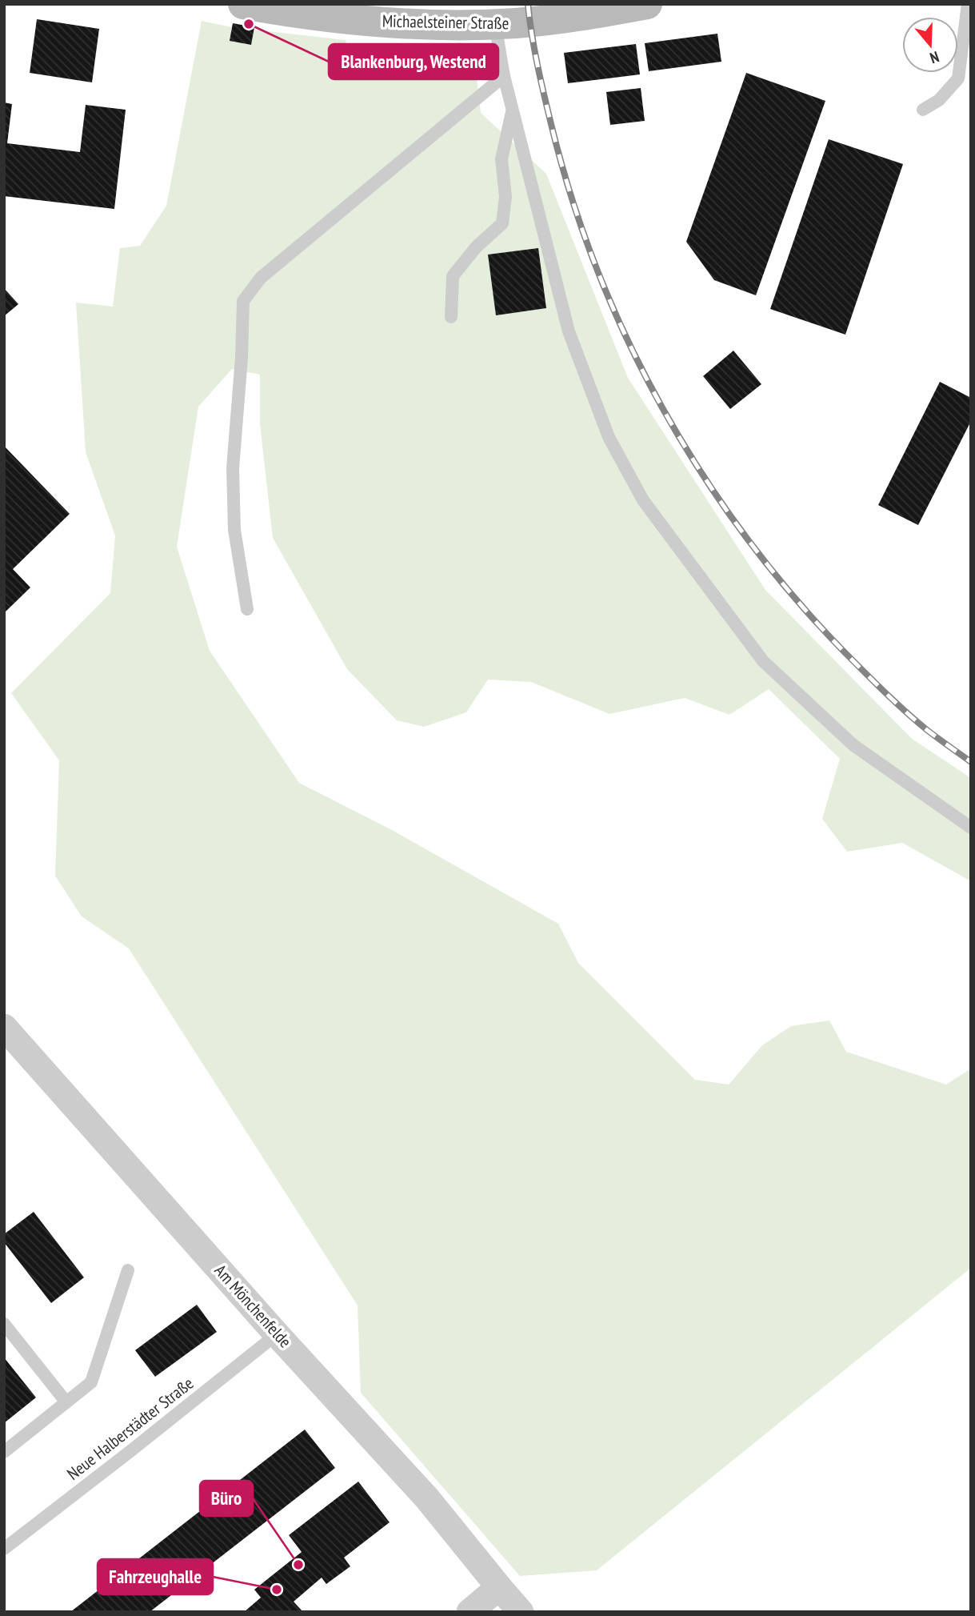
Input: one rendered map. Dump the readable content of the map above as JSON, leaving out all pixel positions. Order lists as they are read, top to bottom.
{
  "streets": {
    "street": ["Michaelsteiner Straße", "Am Mönchenfelde"],
    "lane": ["Neue Halberstädter Straße"]
  },
  "crossings": [
    ["Am Mönchenfelde", "Neue Halberstädter Straße"]
  ],
  "places": ["Blankenburg, Westend", "Büro", "Fahrzeughalle"],
  "north": "bottom"
}
